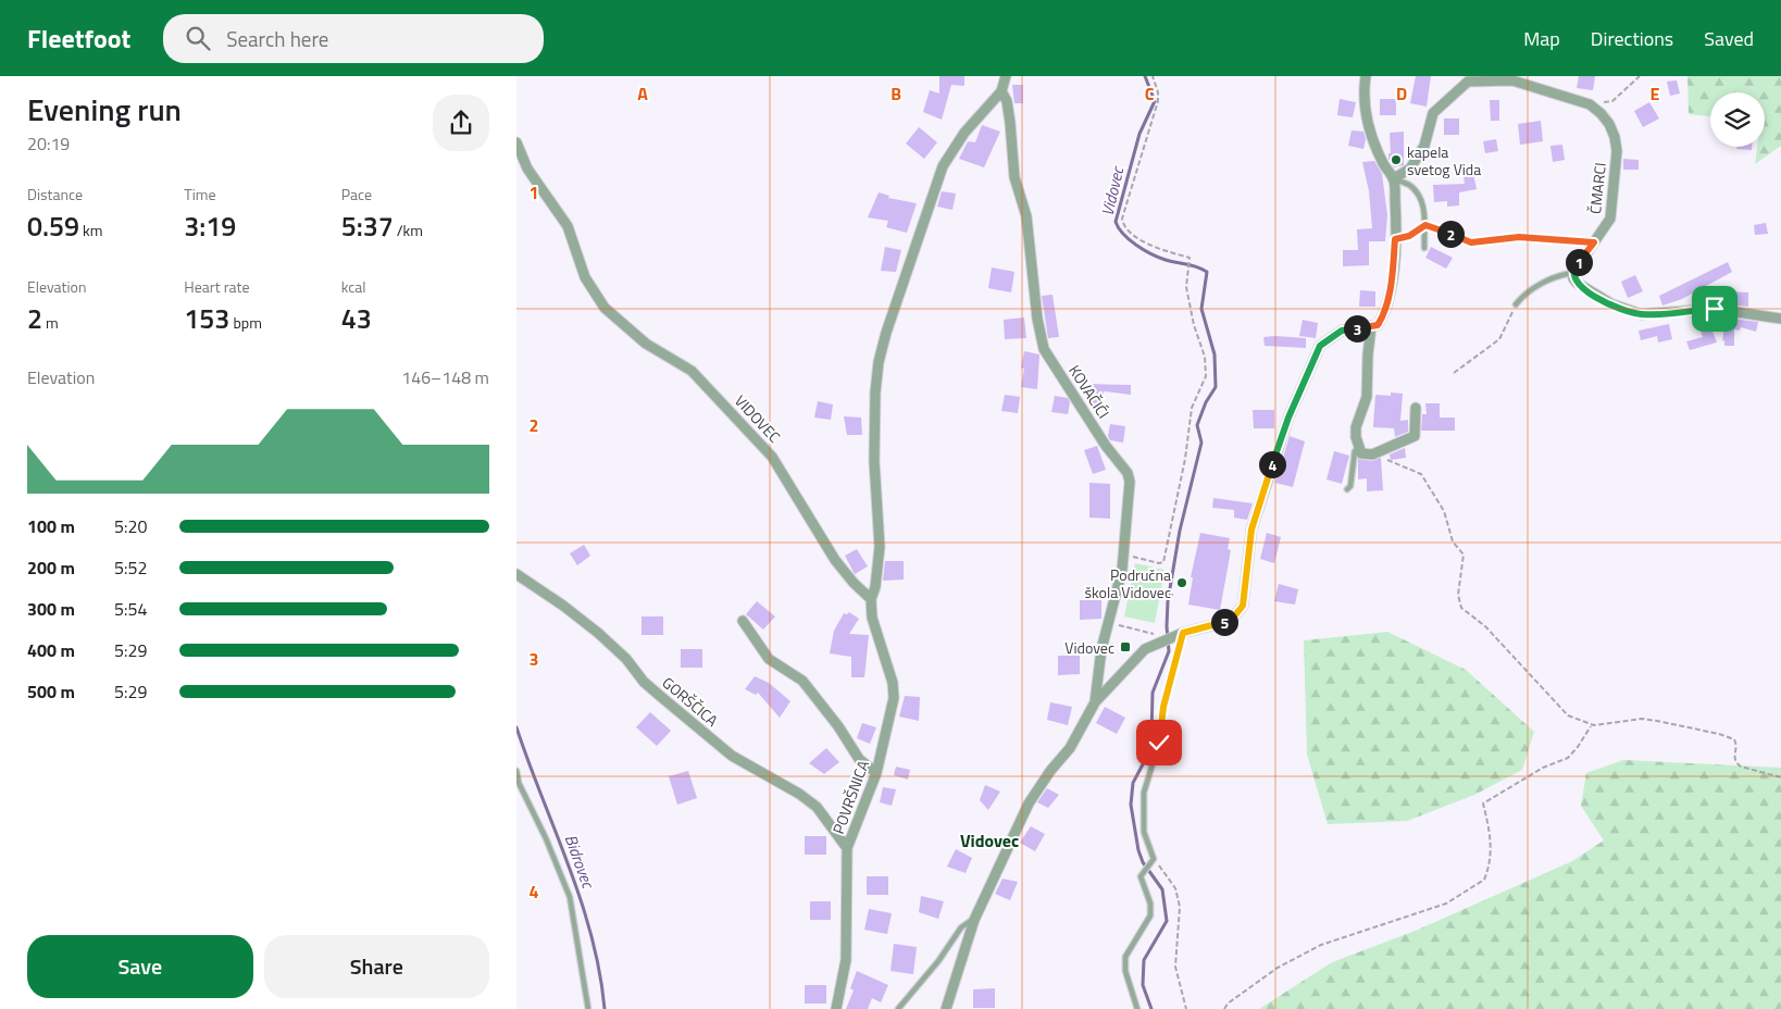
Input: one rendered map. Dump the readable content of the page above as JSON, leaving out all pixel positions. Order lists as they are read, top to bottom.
{
  "streets": {
    "street": [
      "ČMARCI",
      "KOVAČIĆI",
      "VIDOVEC",
      "GORŠČICA",
      "POVRŠNICA"
    ]
  },
  "crossings": [
    ["VIDOVEC", "POVRŠNICA"],
    ["GORŠČICA", "POVRŠNICA"]
  ],
  "districts": ["Vidovec"],
  "water": ["Vidovec", "Bidrovec"],
  "places": {
    "other": ["kapela svetog Vida", "Područna škola Vidovec"],
    "transit": ["Vidovec"]
  },
  "page": {
    "header": "Fleetfoot",
    "search": "Search here",
    "nav": ["Map", "Directions", "Saved"],
    "heading": ["Evening run", "20:19"],
    "stats": [
      ["Distance", "0.59 km"],
      ["Time", "3:19"],
      ["Pace", "5:37 /km"],
      ["Elevation", "2 m"],
      ["Heart rate", "153 bpm"],
      ["kcal", "43"]
    ],
    "pins": [
      "2",
      "1",
      "3",
      "4",
      "5"
    ],
    "chart": ["Elevation", "146–148 m"],
    "list": [
      {
        "name": "100 m",
        "note": "5:20"
      },
      {
        "name": "200 m",
        "note": "5:52"
      },
      {
        "name": "300 m",
        "note": "5:54"
      },
      {
        "name": "400 m",
        "note": "5:29"
      },
      {
        "name": "500 m",
        "note": "5:29"
      }
    ],
    "buttons": ["Save", "Share"]
  },
  "grid": {
    "columns": [
      "A",
      "B",
      "C",
      "D",
      "E"
    ],
    "rows": [
      "1",
      "2",
      "3",
      "4"
    ]
  }
}
